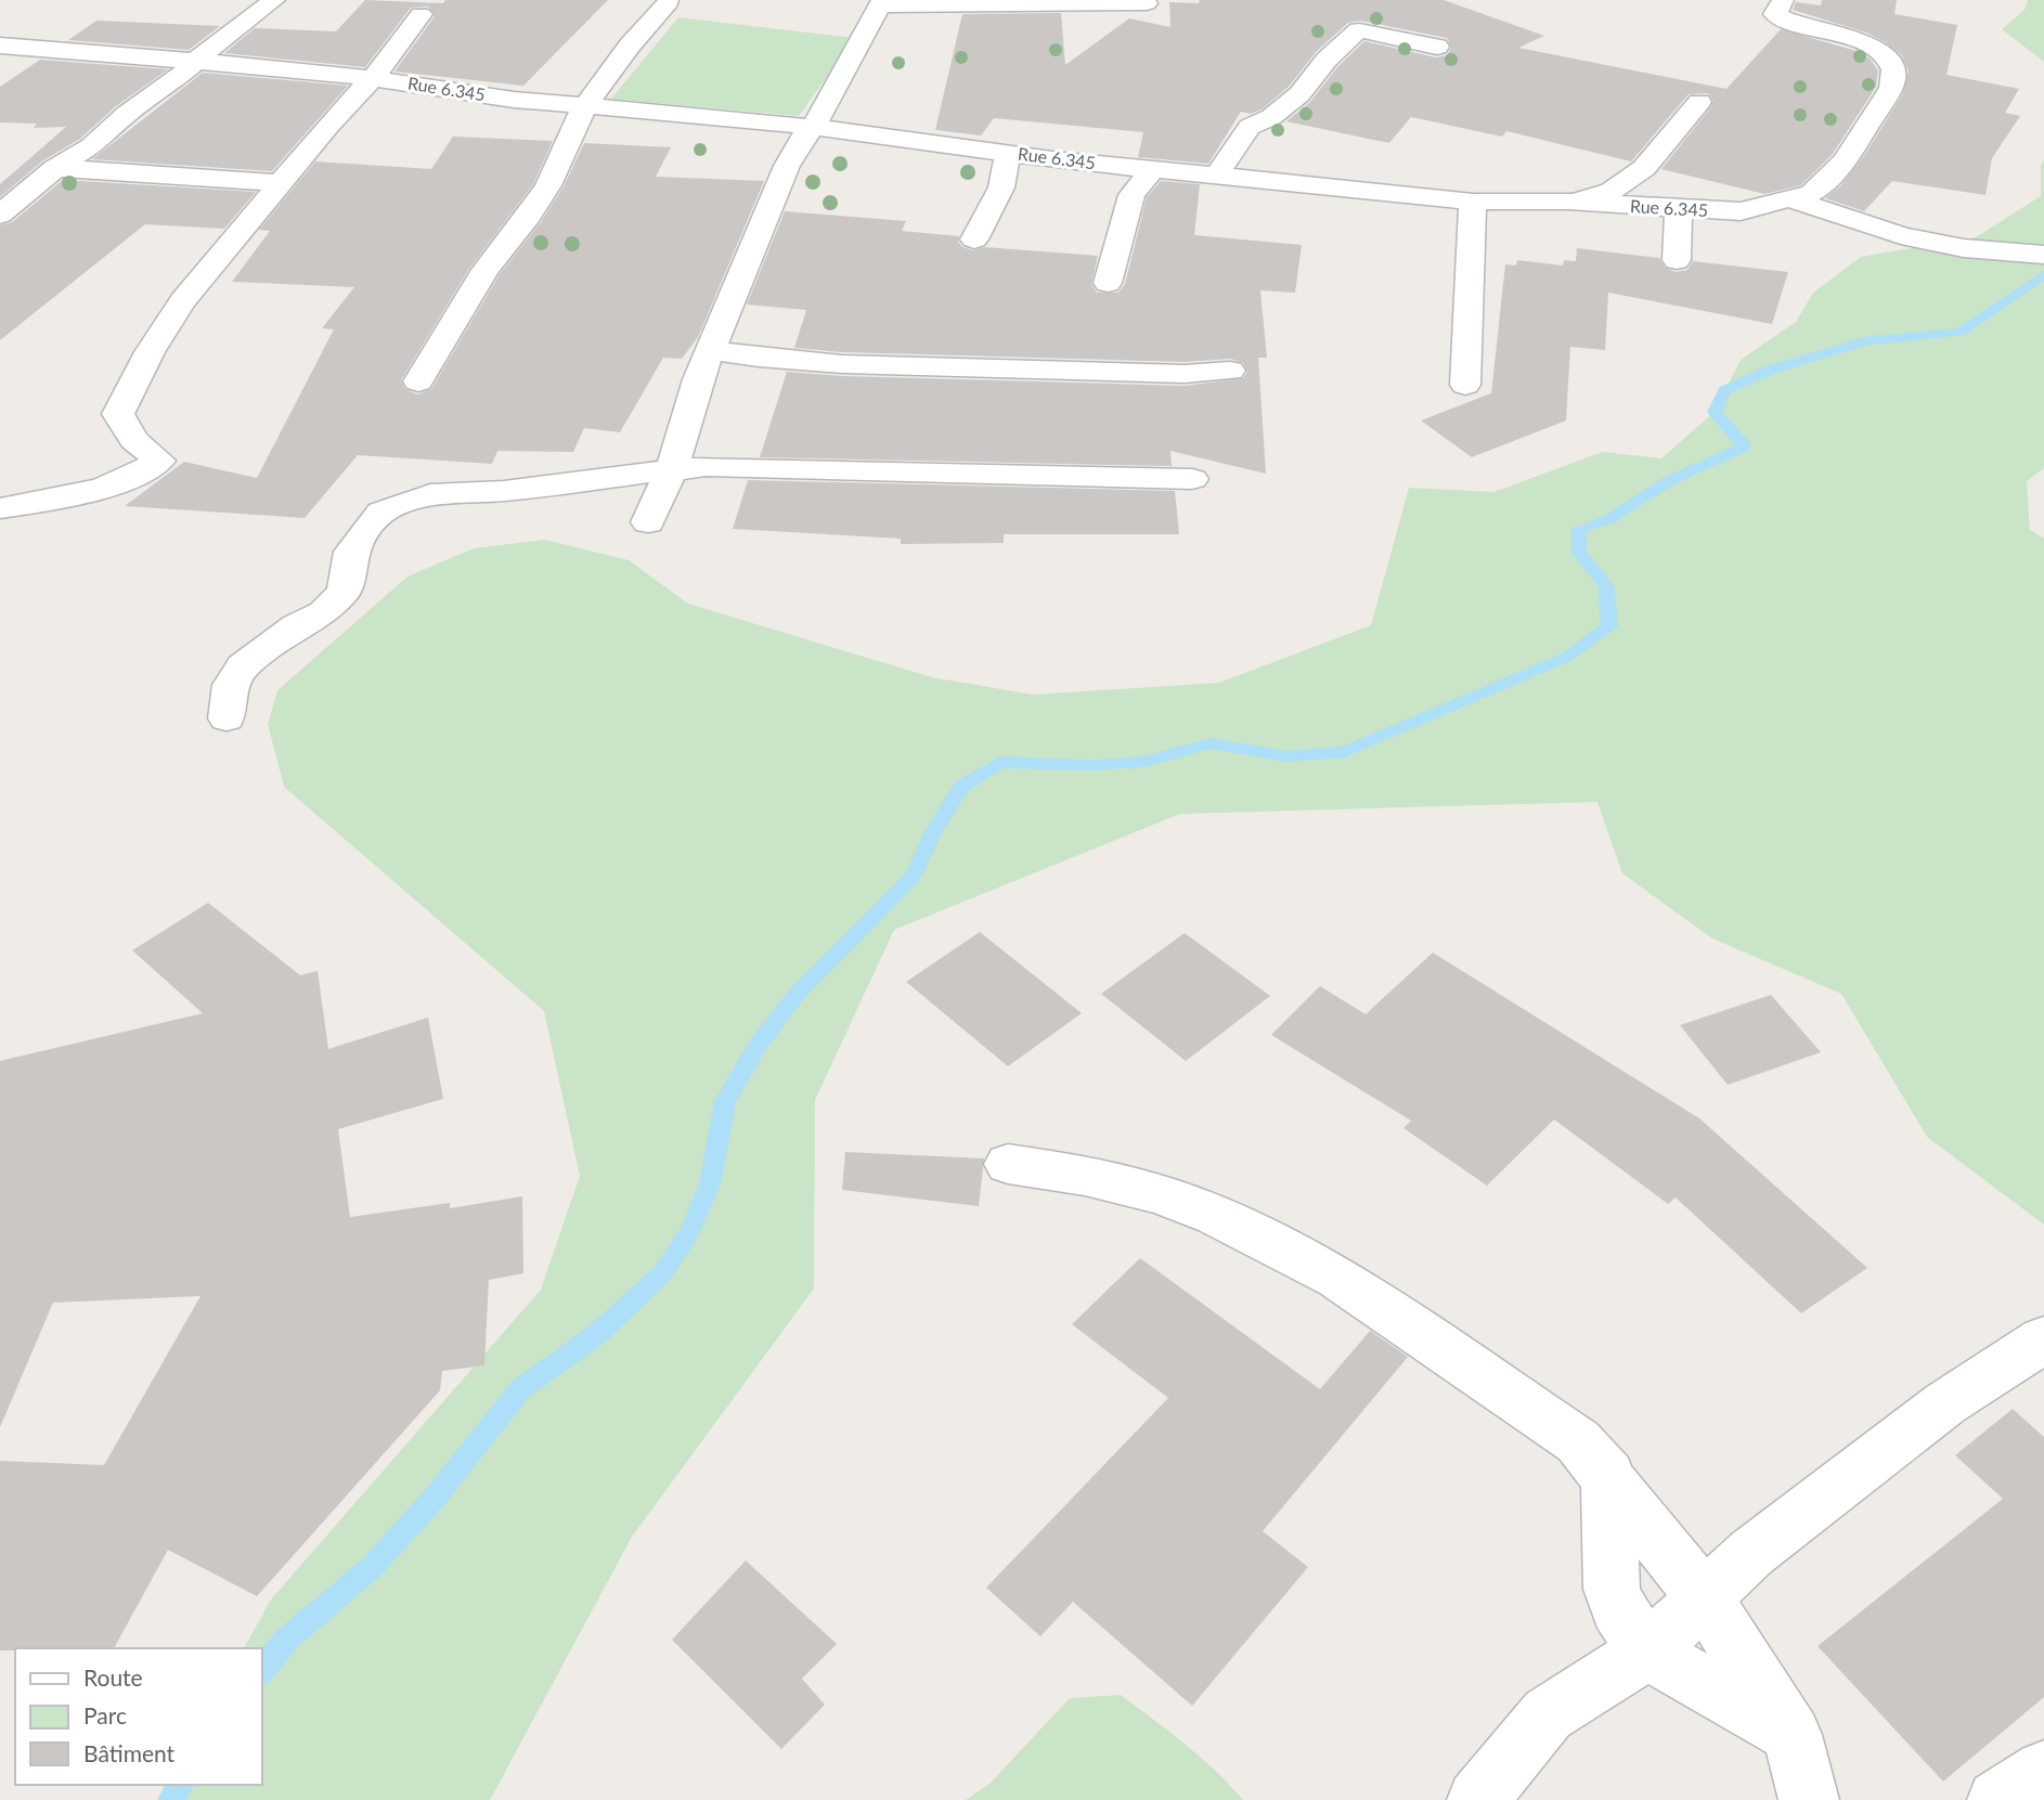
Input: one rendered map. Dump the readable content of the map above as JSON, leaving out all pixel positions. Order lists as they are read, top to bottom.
{
  "streets": {
    "street": ["Rue 6.345"]
  },
  "legend": ["Route", "Parc", "Bâtiment"]
}
